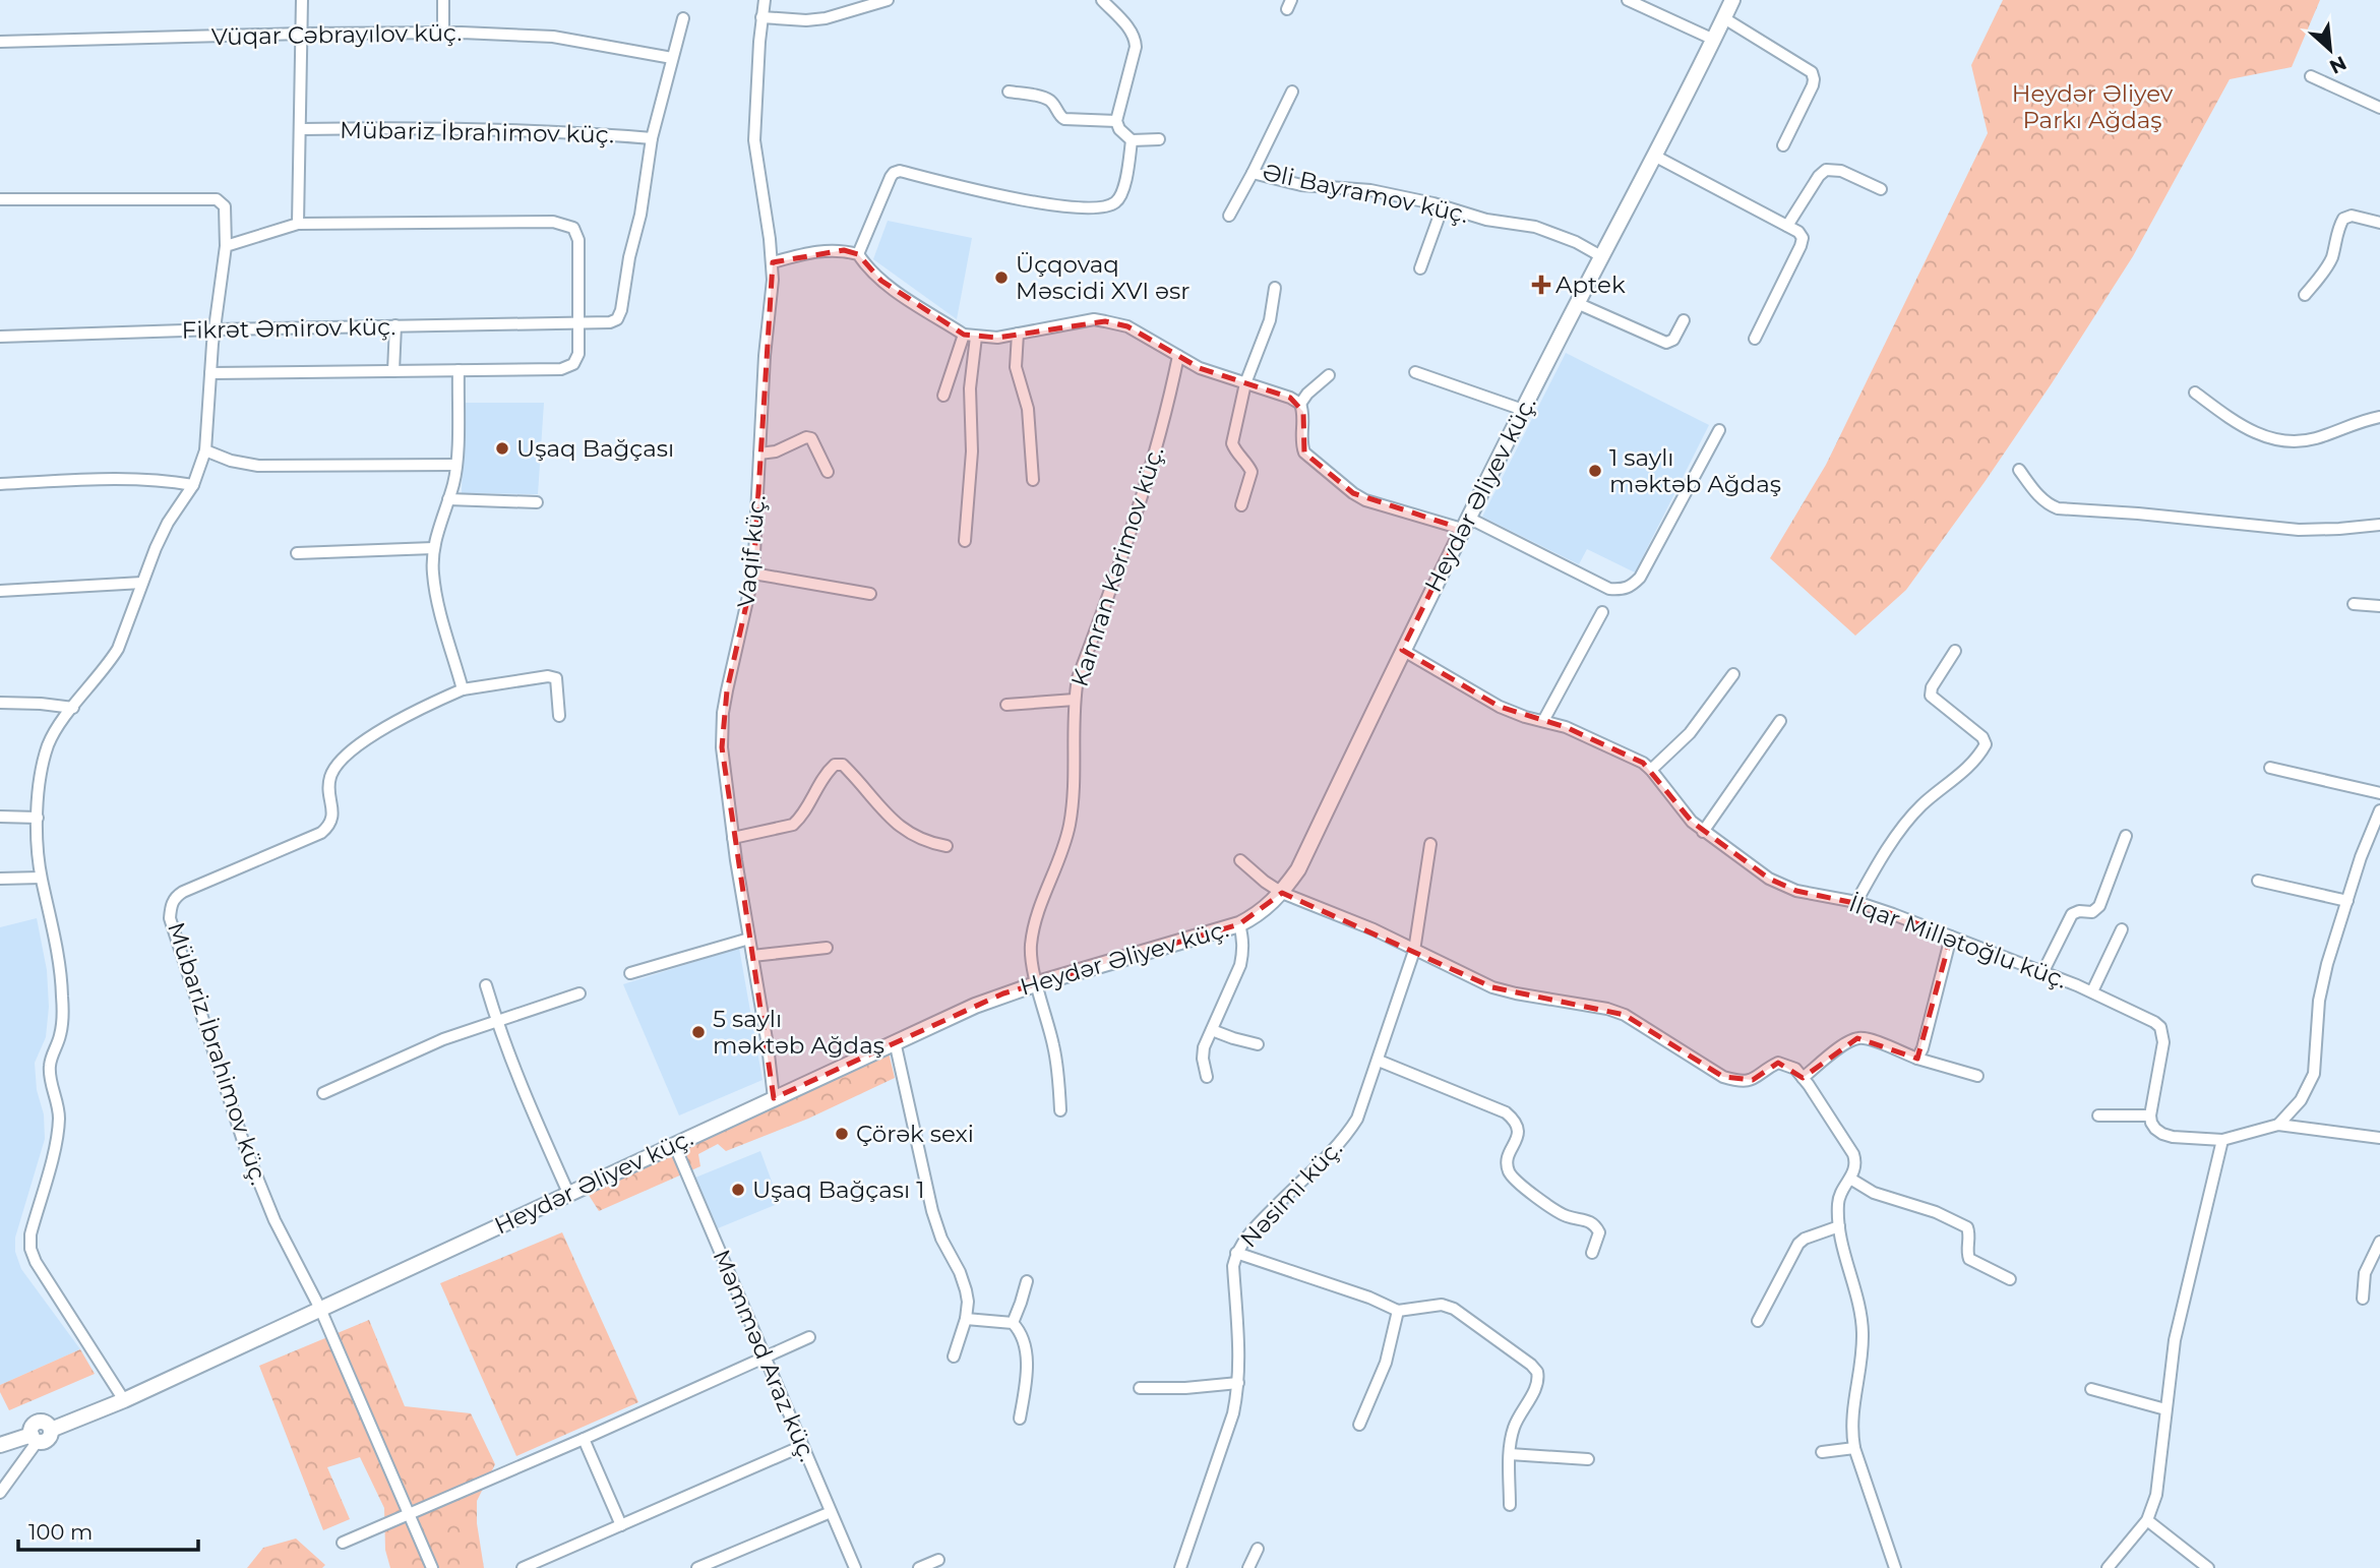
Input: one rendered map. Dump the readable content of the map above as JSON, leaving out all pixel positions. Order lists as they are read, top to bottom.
{
  "streets": {
    "main road": ["Heydər Əliyev küç."],
    "street": [
      "Vüqar Cəbrayılov küç.",
      "Mübariz İbrahimov küç.",
      "Əli Bayramov küç.",
      "Fikrət Əmirov küç.",
      "Vaqif küç.",
      "Kamran Kərimov küç.",
      "İlqar Millətoğlu küç.",
      "Nəsimi küç.",
      "Məmməd Araz küç."
    ]
  },
  "crossings": [
    ["Mübariz İbrahimov küç.", "Fikrət Əmirov küç."],
    ["Mübariz İbrahimov küç.", "Heydər Əliyev küç."],
    ["Əli Bayramov küç.", "Heydər Əliyev küç."],
    ["Heydər Əliyev küç.", "Vaqif küç."],
    ["Heydər Əliyev küç.", "Kamran Kərimov küç."],
    ["Heydər Əliyev küç.", "İlqar Millətoğlu küç."],
    ["Heydər Əliyev küç.", "Məmməd Araz küç."]
  ],
  "parks": ["Heydər Əliyev Parkı Ağdaş"],
  "places": {
    "other": [
      "Üçqovaq Məscidi XVI əsr",
      "Uşaq Bağçası",
      "1 saylı məktəb Ağdaş",
      "5 saylı məktəb Ağdaş",
      "Çörək sexi",
      "Uşaq Bağçası 1"
    ],
    "health": ["Aptek"]
  },
  "scale_bar": "100 m",
  "north": "bottom right"
}
